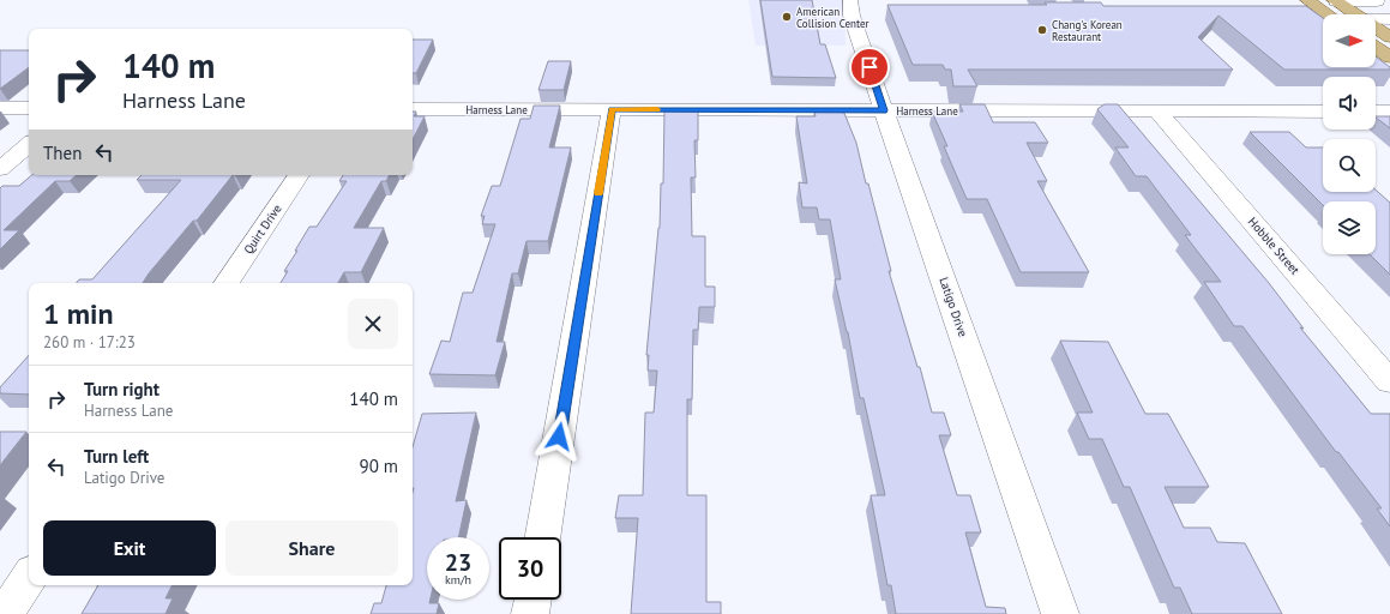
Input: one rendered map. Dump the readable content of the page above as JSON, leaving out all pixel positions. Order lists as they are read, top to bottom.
{
  "streets": {
    "street": [
      "Harness Lane",
      "Quirt Drive",
      "Hobble Street",
      "Latigo Drive"
    ]
  },
  "crossings": [
    ["Harness Lane", "Hobble Street"],
    ["Harness Lane", "Latigo Drive"]
  ],
  "places": ["American Collision Center", "Chang's Korean Restaurant"],
  "north": "right",
  "page": {
    "turn": ["140 m", "Harness Lane"],
    "then": "Then",
    "heading": ["1 min", "260 m · 17:23"],
    "list": [
      {
        "name": "Turn right",
        "note": "Harness Lane",
        "value": "140 m"
      },
      {
        "name": "Turn left",
        "note": "Latigo Drive",
        "value": "90 m"
      }
    ],
    "buttons": ["Exit", "Share"],
    "speed": "23 km/h",
    "limit": "30"
  }
}
